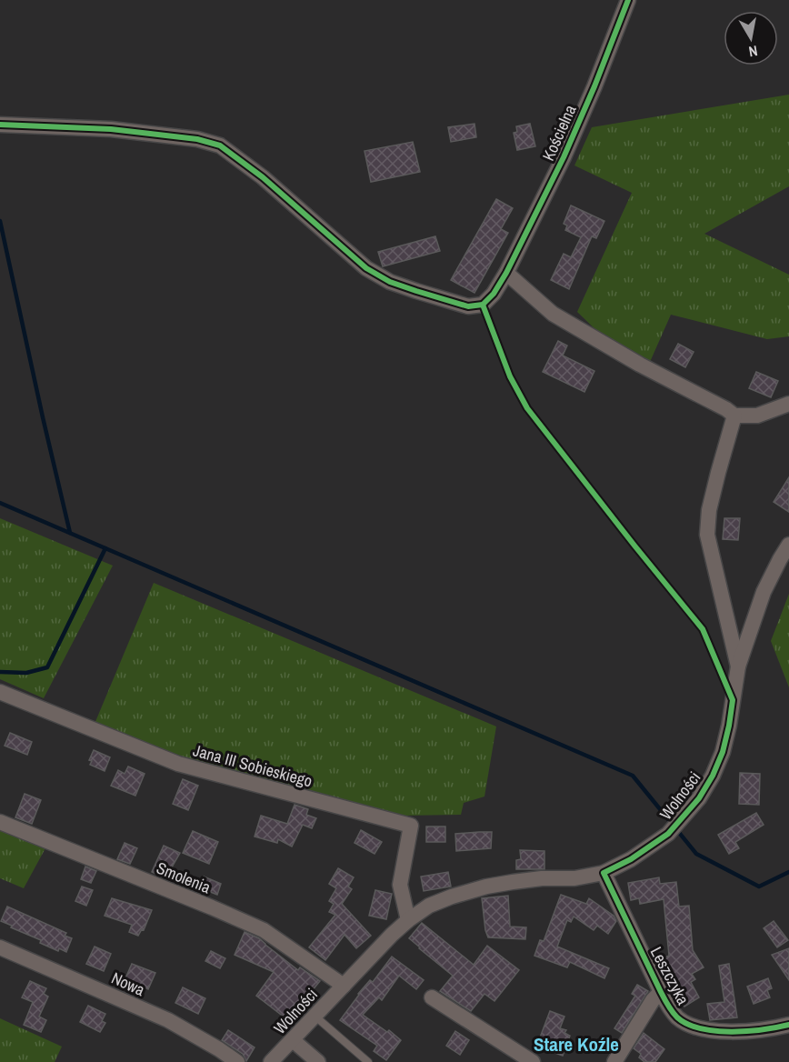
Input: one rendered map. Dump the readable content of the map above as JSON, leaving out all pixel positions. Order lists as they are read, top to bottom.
{
  "streets": {
    "street": [
      "Kościelna",
      "Jana III Sobieskiego",
      "Wolności",
      "Smolenia",
      "Leszczyka",
      "Nowa"
    ]
  },
  "crossings": [
    ["Jana III Sobieskiego", "Wolności"],
    ["Wolności", "Smolenia"],
    ["Wolności", "Leszczyka"]
  ],
  "districts": ["Stare Koźle"],
  "north": "bottom"
}
